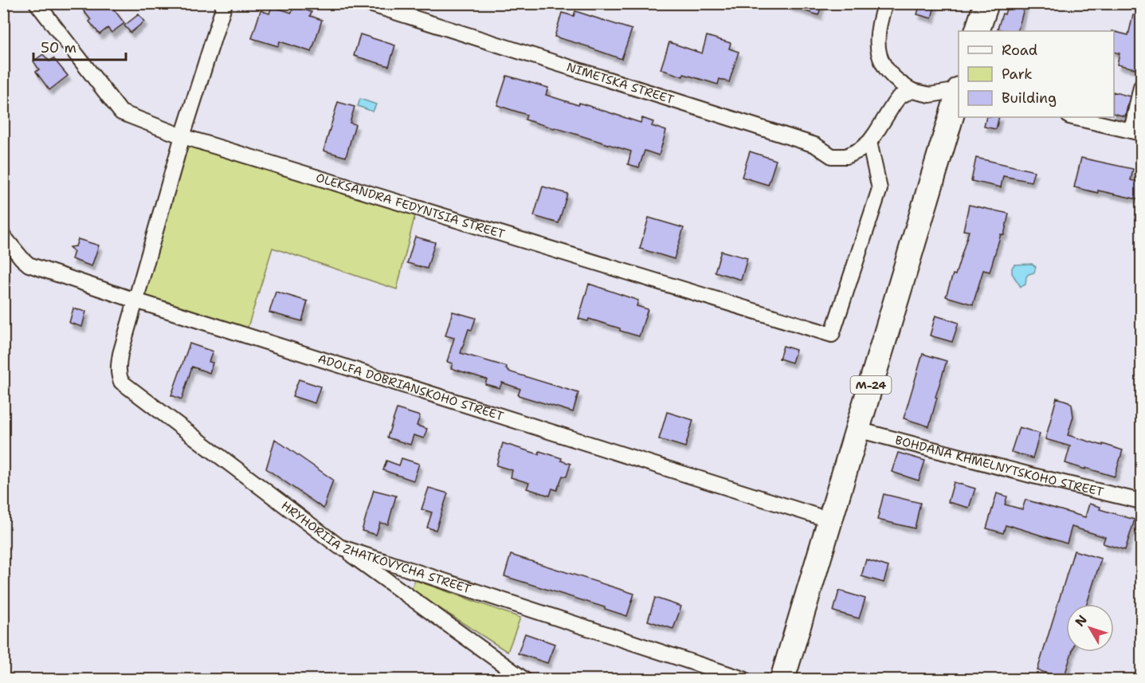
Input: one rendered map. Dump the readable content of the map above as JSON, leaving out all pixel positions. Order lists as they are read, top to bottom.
{
  "streets": {
    "highway": ["М-24"],
    "street": [
      "NIMETSKA STREET",
      "OLEKSANDRA FEDYNTSIA STREET",
      "ADOLFA DOBRIANSKOHO STREET",
      "BOHDANA KHMELNYTSKOHO STREET",
      "HRYHORIIA ZHATKOVYCHA STREET"
    ]
  },
  "crossings": [
    ["NIMETSKA STREET", "OLEKSANDRA FEDYNTSIA STREET"],
    ["OLEKSANDRA FEDYNTSIA STREET", "HRYHORIIA ZHATKOVYCHA STREET"],
    ["М-24", "ADOLFA DOBRIANSKOHO STREET"],
    ["М-24", "BOHDANA KHMELNYTSKOHO STREET"],
    ["ADOLFA DOBRIANSKOHO STREET", "HRYHORIIA ZHATKOVYCHA STREET"]
  ],
  "legend": ["Road", "Park", "Building"],
  "scale_bar": "50 m",
  "north": "top left"
}
